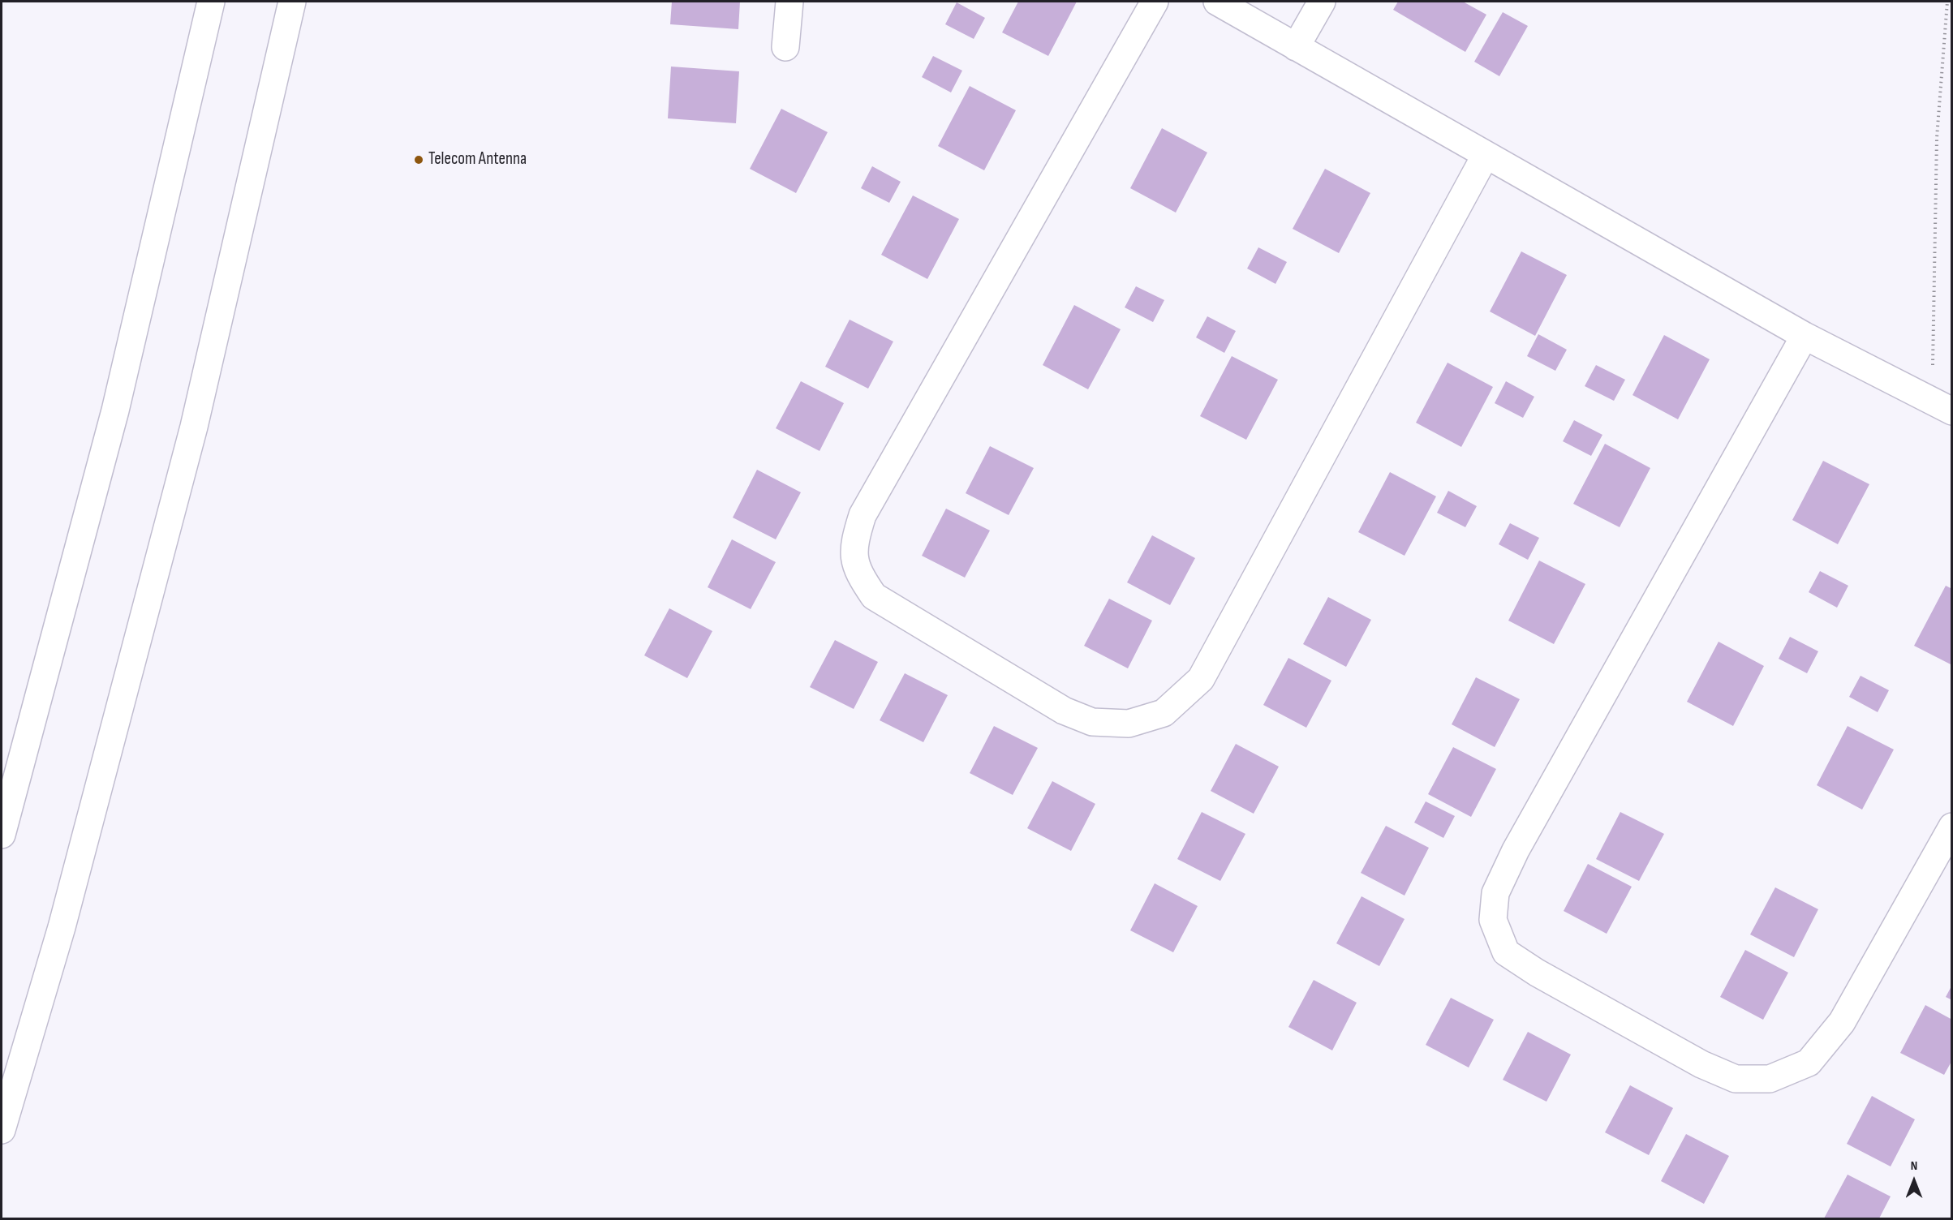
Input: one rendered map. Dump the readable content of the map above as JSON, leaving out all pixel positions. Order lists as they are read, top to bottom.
{
  "places": ["Telecom Antenna"],
  "north": "top"
}
